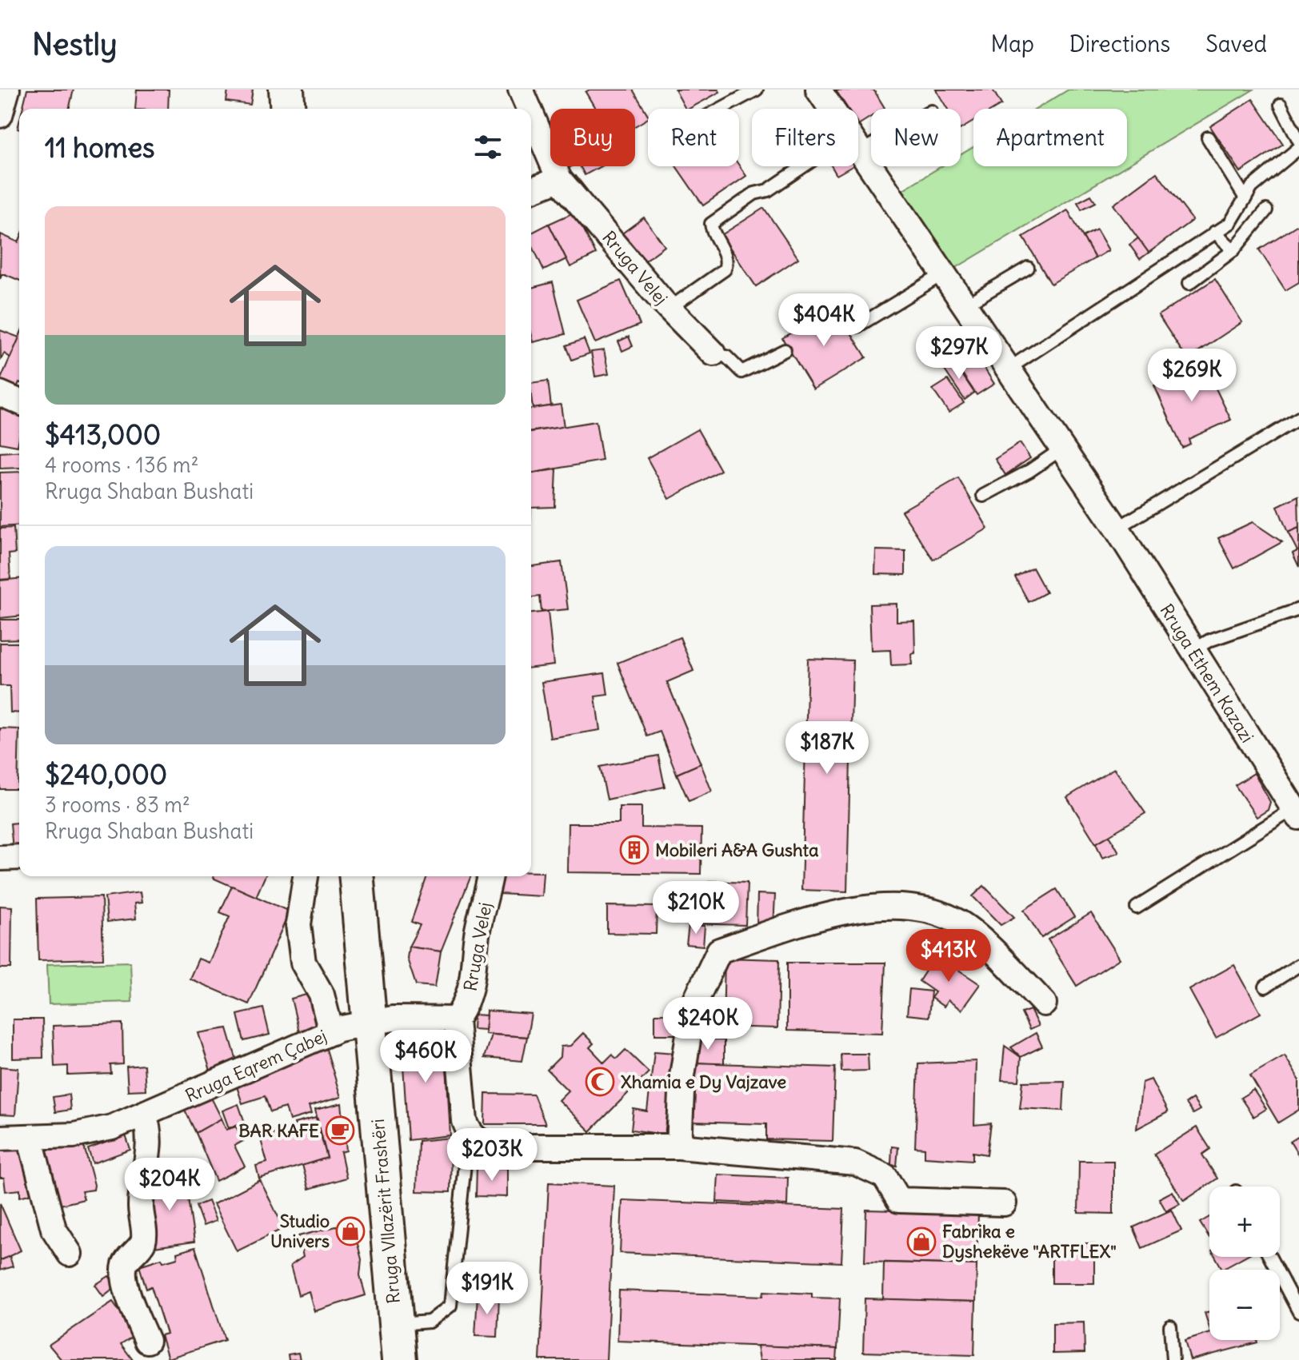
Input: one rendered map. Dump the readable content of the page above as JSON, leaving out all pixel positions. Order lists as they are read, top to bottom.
{
  "streets": {
    "main road": ["Rruga Vllazërit Frashëri"],
    "street": ["Rruga Velej", "Rruga Ethem Kazazi", "Rruga Eqrem Çabej"]
  },
  "crossings": [
    ["Rruga Velej", "Rruga Vllazërit Frashëri"],
    ["Rruga Eqrem Çabej", "Rruga Vllazërit Frashëri"]
  ],
  "places": {
    "building": ["Mobileri A&A Gushta"],
    "mosque": ["Xhamia e Dy Vajzave"],
    "cafe": ["BAR KAFE"],
    "shop": ["Studio Univers", "Fabrika e Dyshekëve \"ARTFLEX\""]
  },
  "page": {
    "header": "Nestly",
    "nav": ["Map", "Directions", "Saved"],
    "chip": [
      "Buy",
      "Rent",
      "Filters",
      "New",
      "Apartment"
    ],
    "heading": "11 homes",
    "list": [
      {
        "name": "$413,000",
        "note": "4 rooms · 136 m² · Rruga Shaban Bushati"
      },
      {
        "name": "$240,000",
        "note": "3 rooms · 83 m² · Rruga Shaban Bushati"
      }
    ],
    "price": [
      "$404K",
      "$297K",
      "$269K",
      "$187K",
      "$210K",
      "$413K",
      "$240K",
      "$460K",
      "$203K",
      "$204K",
      "$191K"
    ],
    "map_buttons": ["+", "−"]
  }
}
